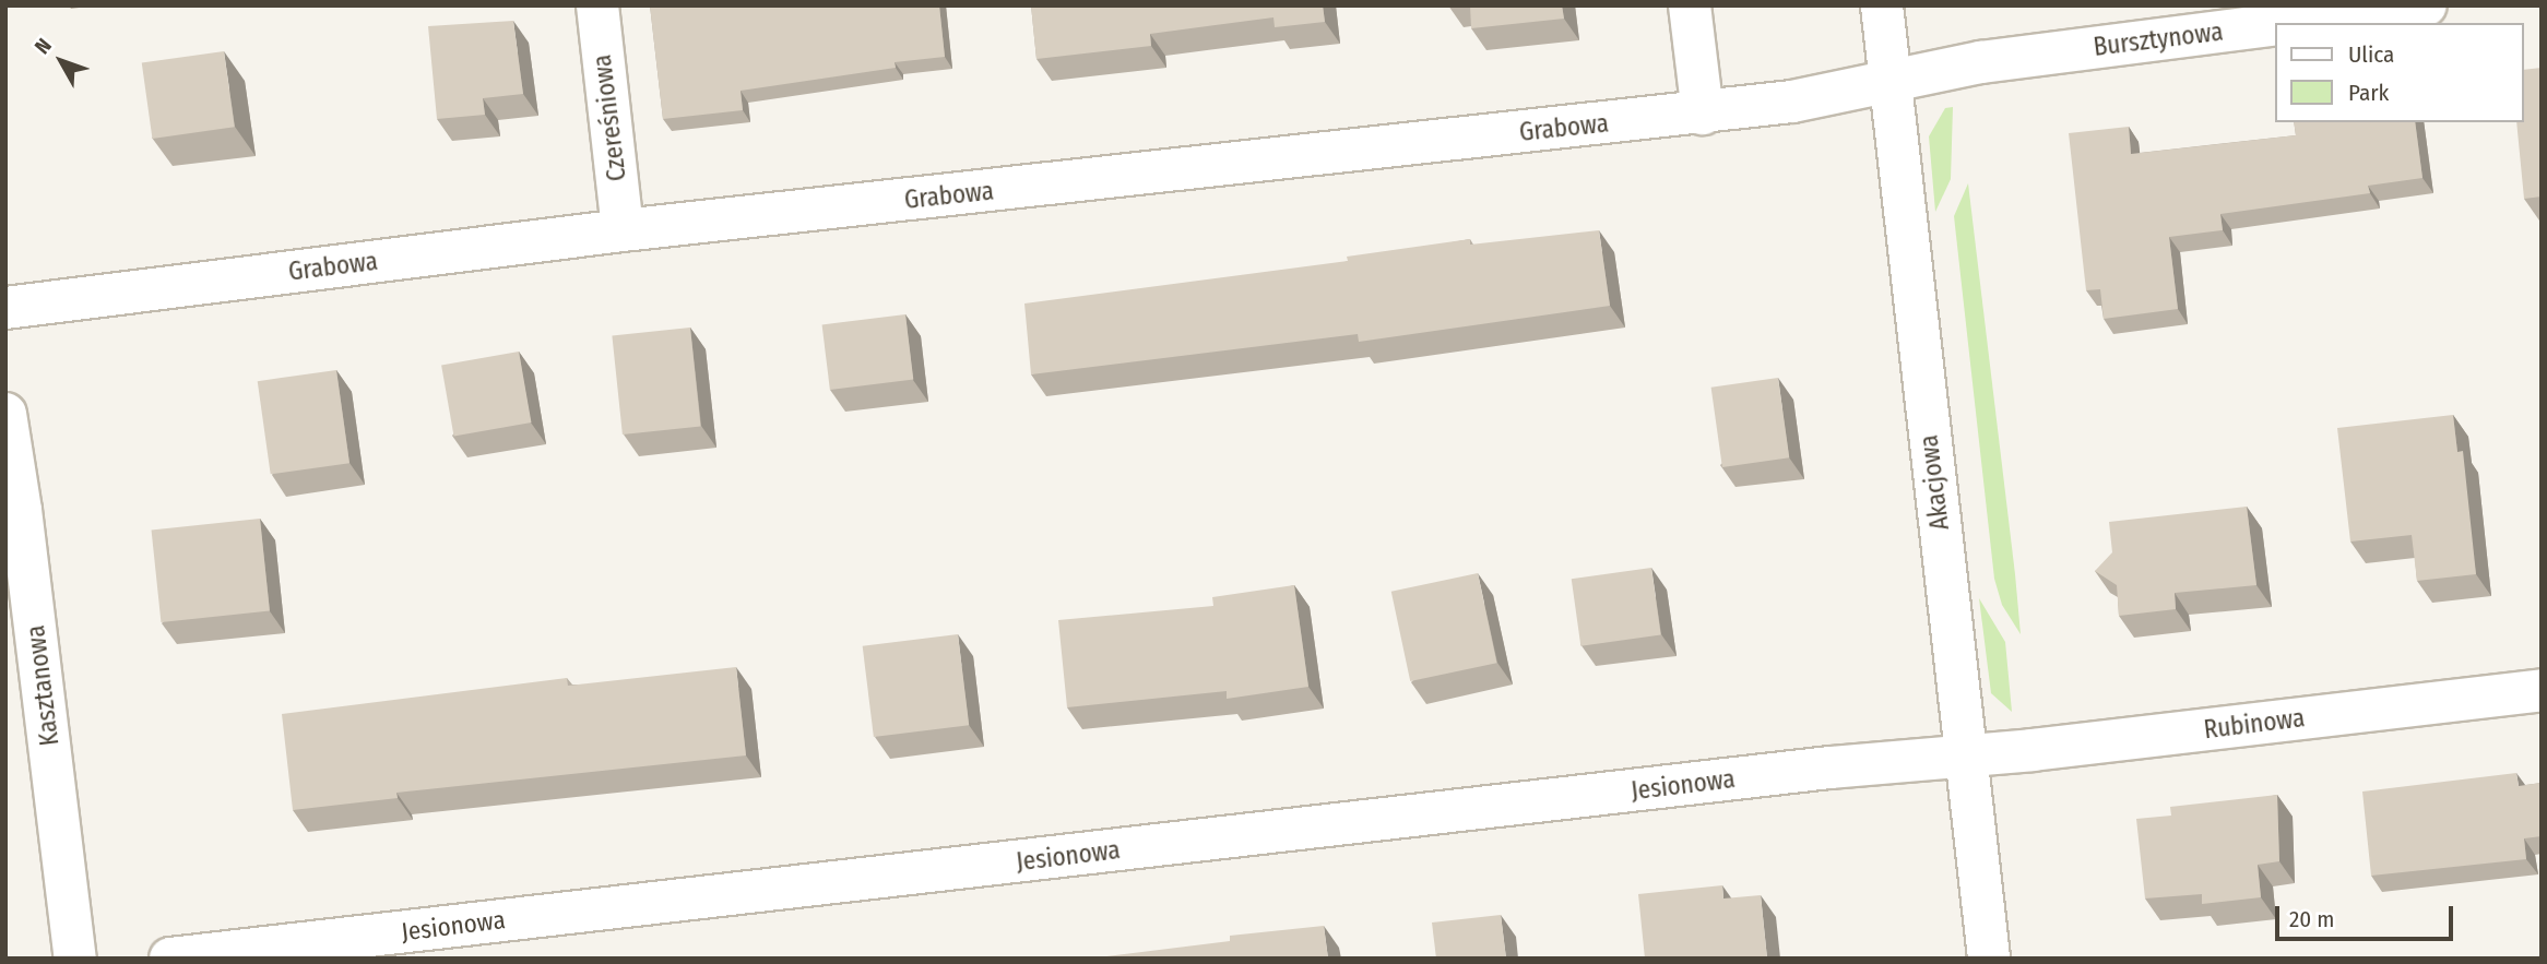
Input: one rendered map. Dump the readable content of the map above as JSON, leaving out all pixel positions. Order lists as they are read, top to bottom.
{
  "streets": {
    "street": [
      "Bursztynowa",
      "Czereśniowa",
      "Grabowa",
      "Akacjowa",
      "Kasztanowa",
      "Rubinowa",
      "Jesionowa"
    ]
  },
  "crossings": [
    ["Bursztynowa", "Grabowa"],
    ["Bursztynowa", "Akacjowa"],
    ["Czereśniowa", "Grabowa"],
    ["Grabowa", "Akacjowa"],
    ["Akacjowa", "Rubinowa"],
    ["Akacjowa", "Jesionowa"],
    ["Rubinowa", "Jesionowa"]
  ],
  "legend": ["Ulica", "Park"],
  "scale_bar": "20 m",
  "north": "top left"
}
